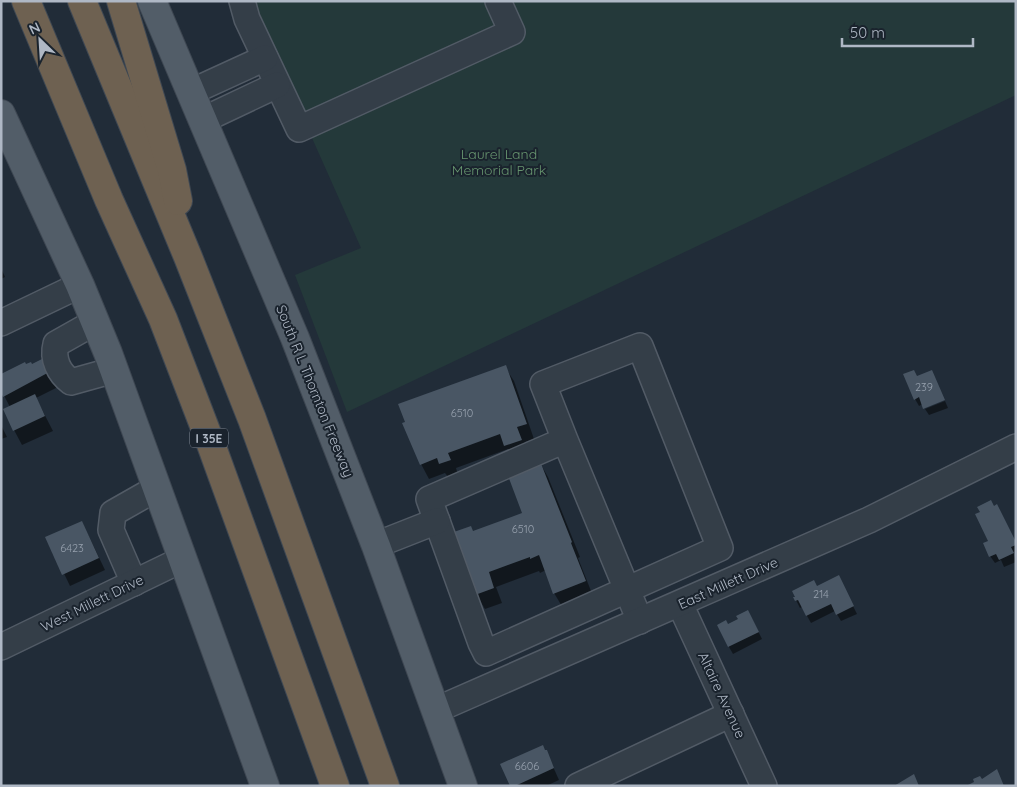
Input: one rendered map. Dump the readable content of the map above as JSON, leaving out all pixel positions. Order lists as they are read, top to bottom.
{
  "streets": {
    "highway": ["I 35E"],
    "main road": ["South R L Thornton Freeway"],
    "street": ["East Millett Drive", "West Millett Drive", "Altaire Avenue"]
  },
  "crossings": [
    ["South R L Thornton Freeway", "East Millett Drive"],
    ["East Millett Drive", "Altaire Avenue"]
  ],
  "parks": ["Laurel Land Memorial Park"],
  "house_numbers": [
    "239",
    "6510",
    "6510",
    "6423",
    "214",
    "6606"
  ],
  "scale_bar": "50 m",
  "north": "top left"
}
